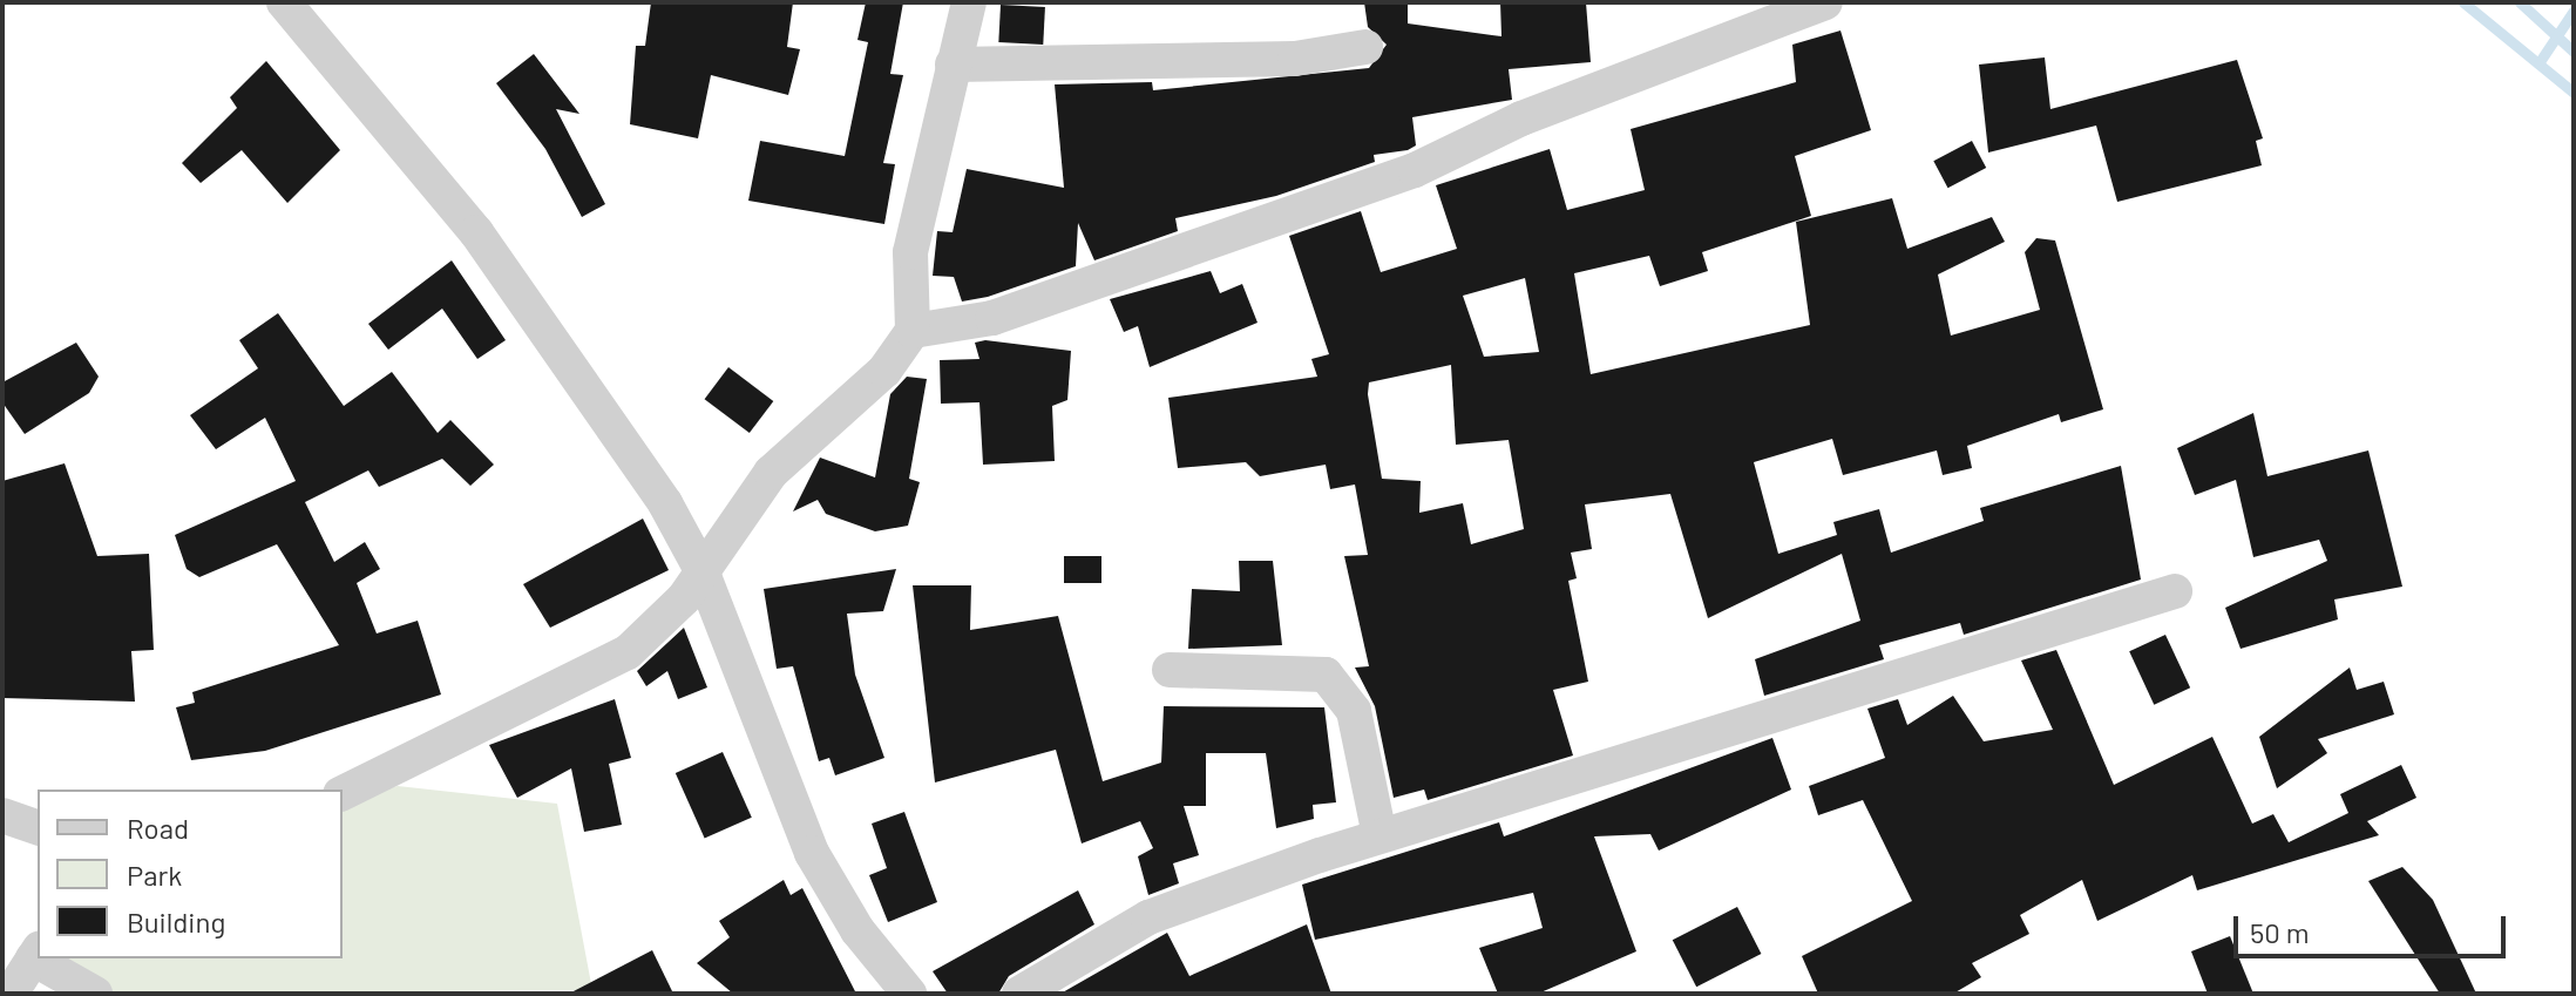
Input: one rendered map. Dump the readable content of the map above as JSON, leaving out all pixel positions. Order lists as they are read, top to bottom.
{
  "legend": ["Road", "Park", "Building"],
  "scale_bar": "50 m"
}
